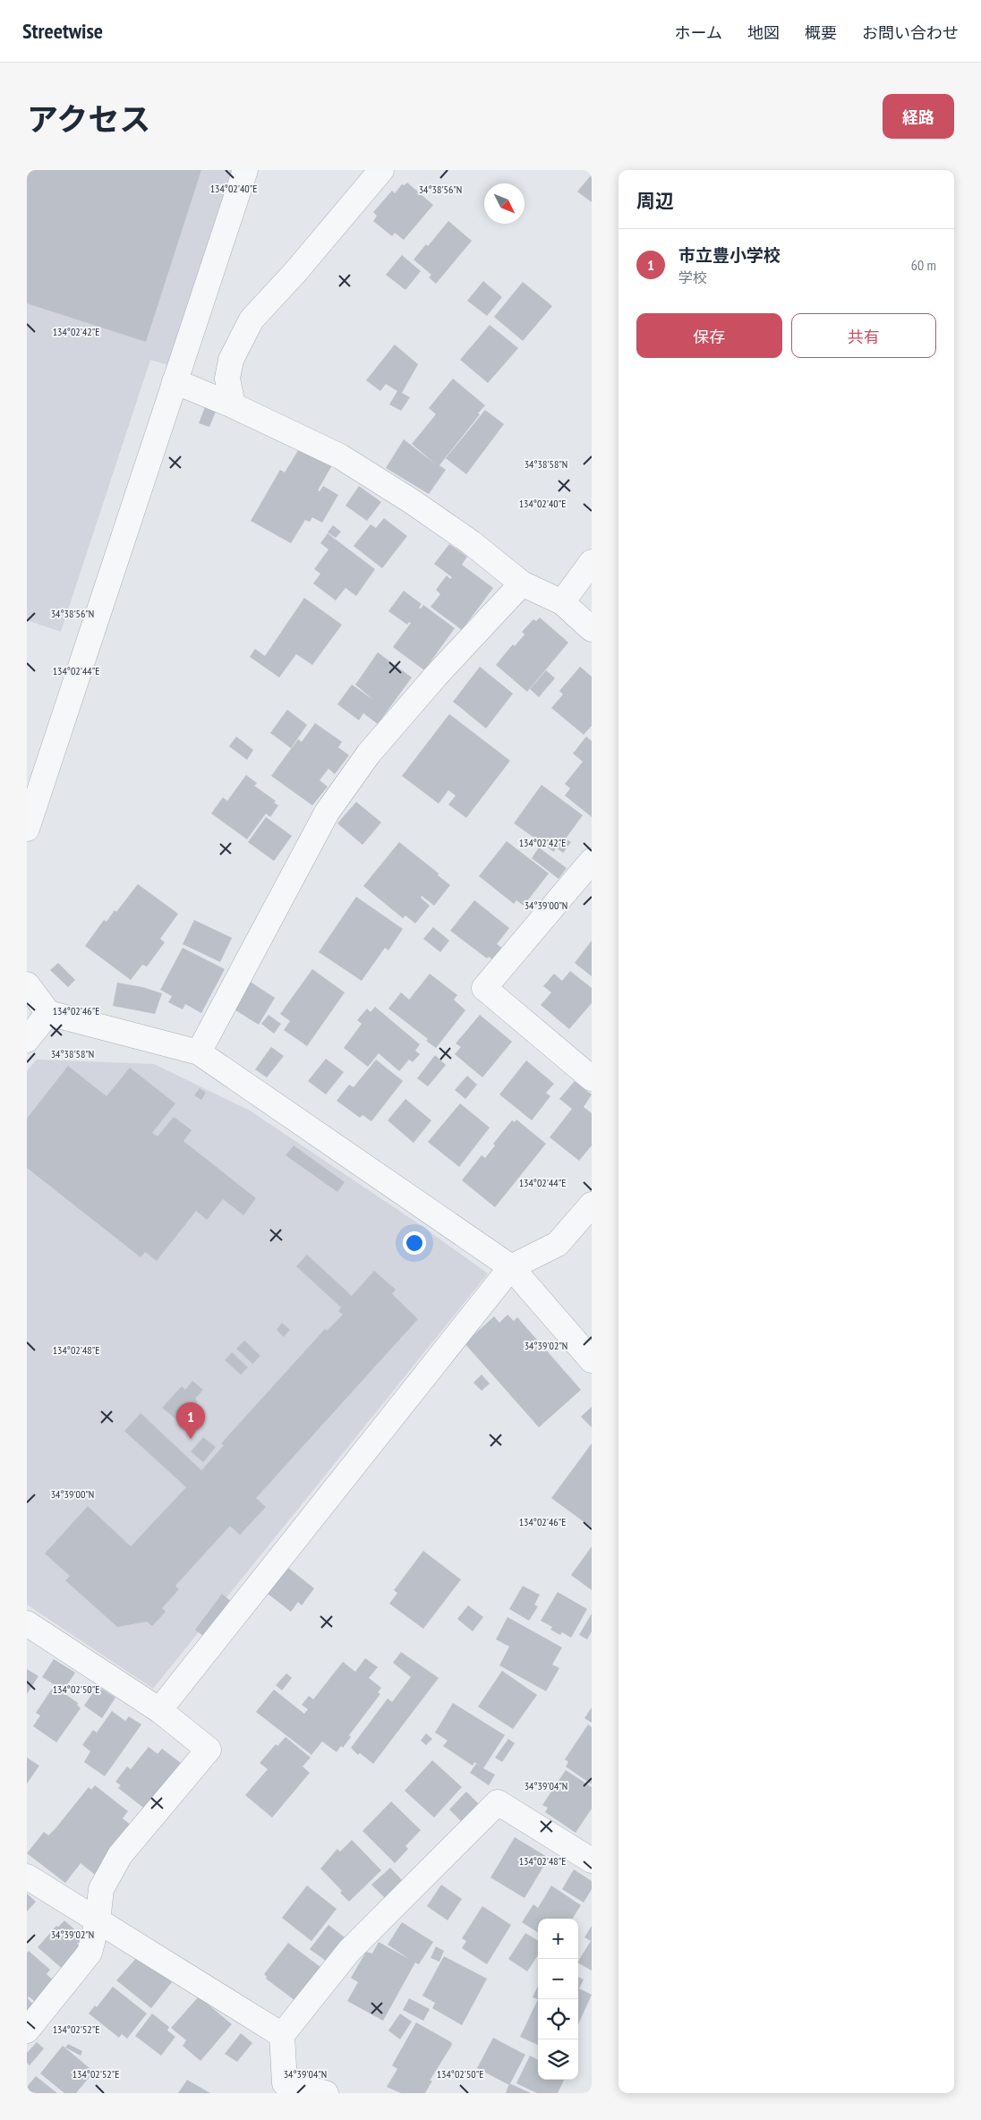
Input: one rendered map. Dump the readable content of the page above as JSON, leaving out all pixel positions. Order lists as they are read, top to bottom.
{
  "north": "bottom right",
  "page": {
    "header": "Streetwise",
    "nav": [
      "ホーム",
      "地図",
      "概要",
      "お問い合わせ"
    ],
    "title": "アクセス",
    "buttons": [
      "経路",
      ["保存", "共有"]
    ],
    "heading": "周辺",
    "list": [
      {
        "mark": "1",
        "name": "市立豊小学校",
        "note": "学校",
        "value": "60 m"
      }
    ],
    "pins": "1",
    "map_buttons": ["+", "−"]
  },
  "coordinates": [
    "134°02'40\"E",
    "34°38'56\"N",
    "134°02'42\"E",
    "34°38'58\"N",
    "134°02'44\"E",
    "34°39'00\"N",
    "134°02'46\"E",
    "34°39'02\"N",
    "134°02'48\"E",
    "134°02'50\"E",
    "34°39'04\"N",
    "134°02'52\"E"
  ]
}
